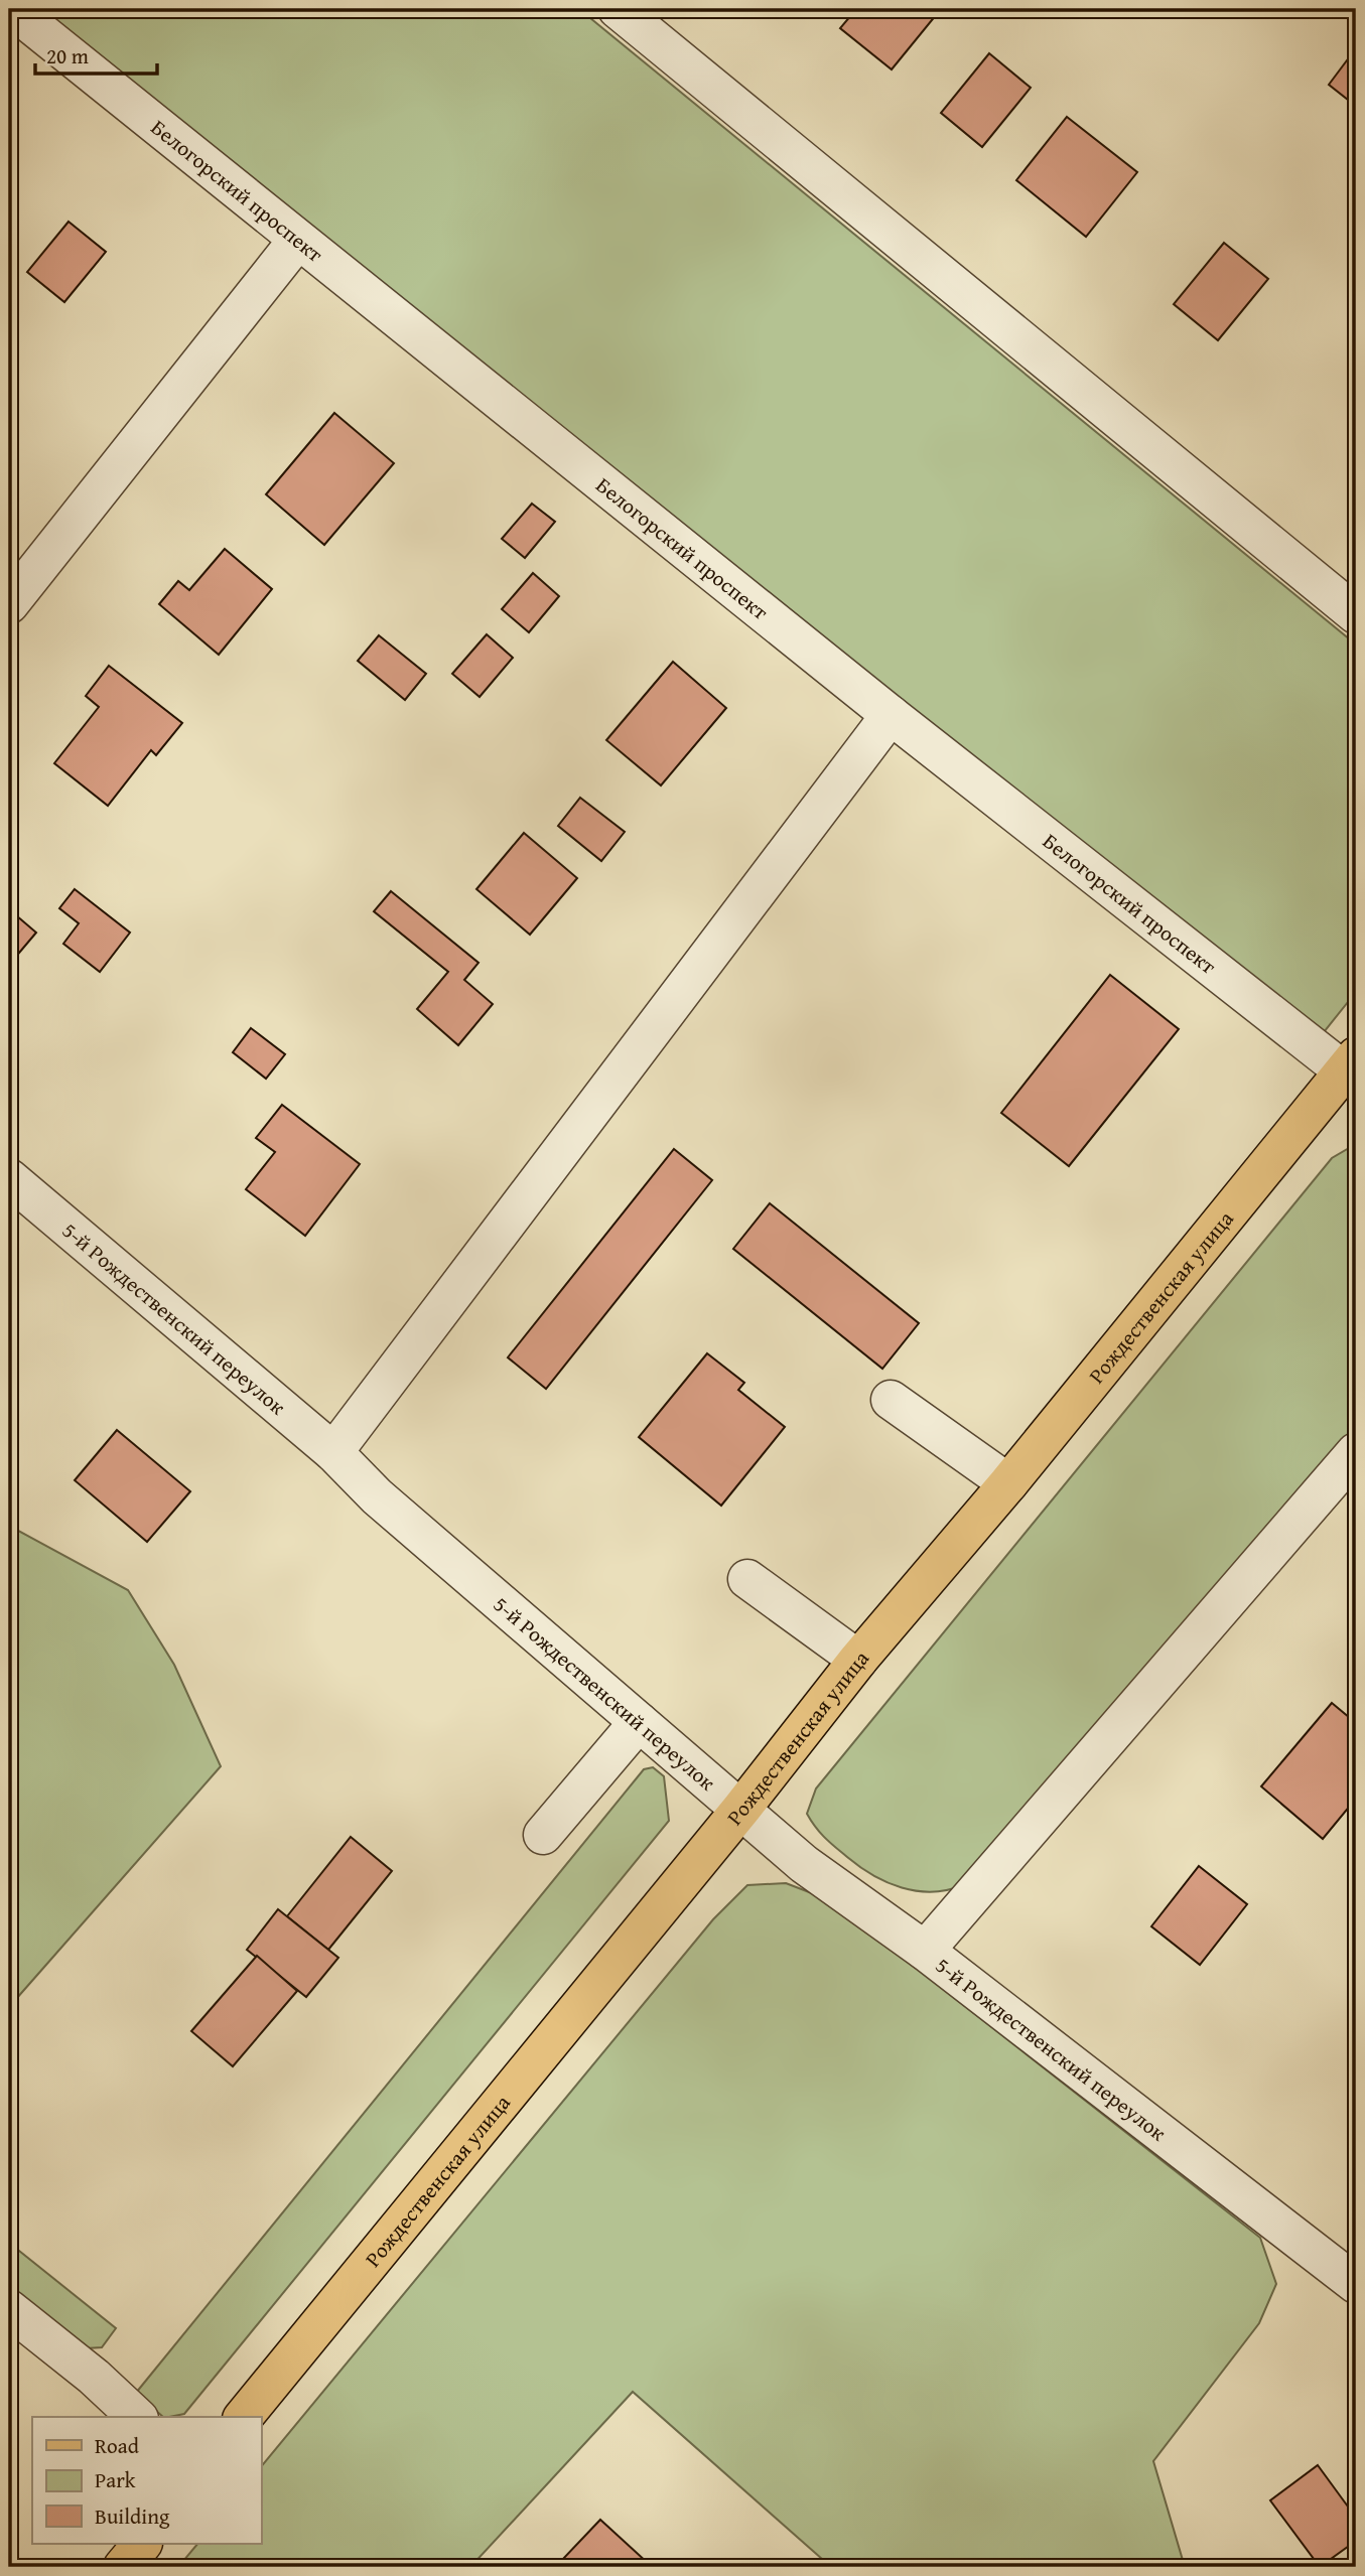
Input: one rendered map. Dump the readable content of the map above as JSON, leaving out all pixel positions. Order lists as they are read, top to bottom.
{
  "streets": {
    "main road": ["Рождественская улица"],
    "street": ["Белогорский проспект", "5-й Рождественский переулок"]
  },
  "crossings": [
    ["Белогорский проспект", "Рождественская улица"],
    ["Рождественская улица", "5-й Рождественский переулок"]
  ],
  "legend": ["Road", "Park", "Building"],
  "scale_bar": "20 m"
}
